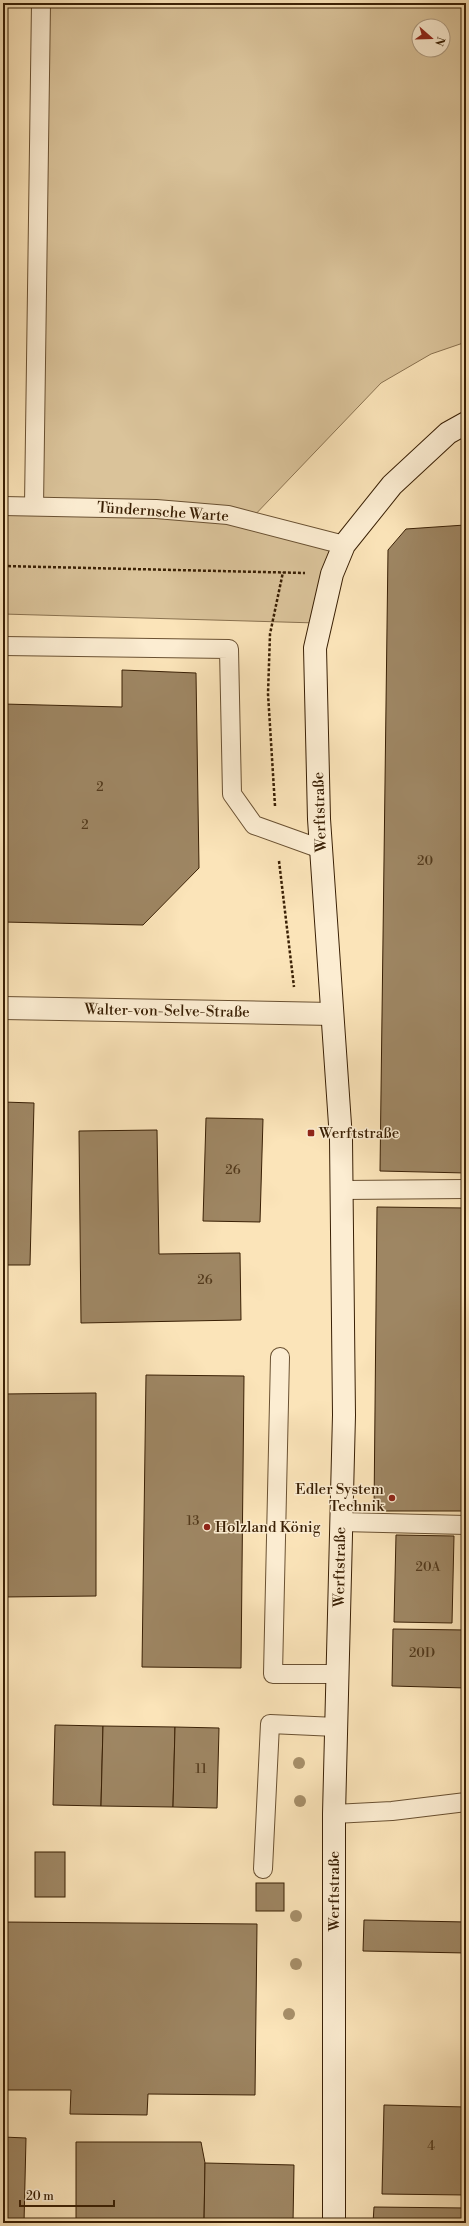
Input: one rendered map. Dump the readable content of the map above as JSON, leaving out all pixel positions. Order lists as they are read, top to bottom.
{
  "streets": {
    "street": ["Werftstraße", "Walter-von-Selve-Straße"],
    "lane": ["Tündernsche Warte"]
  },
  "crossings": [
    ["Tündernsche Warte", "Werftstraße"],
    ["Werftstraße", "Walter-von-Selve-Straße"]
  ],
  "places": {
    "transit": ["Werftstraße"],
    "other": ["Edler System Technik", "Holzland König"]
  },
  "house_numbers": [
    "2",
    "2",
    "20",
    "26",
    "26",
    "13",
    "20A",
    "20D",
    "11",
    "4"
  ],
  "scale_bar": "20 m",
  "north": "right"
}
